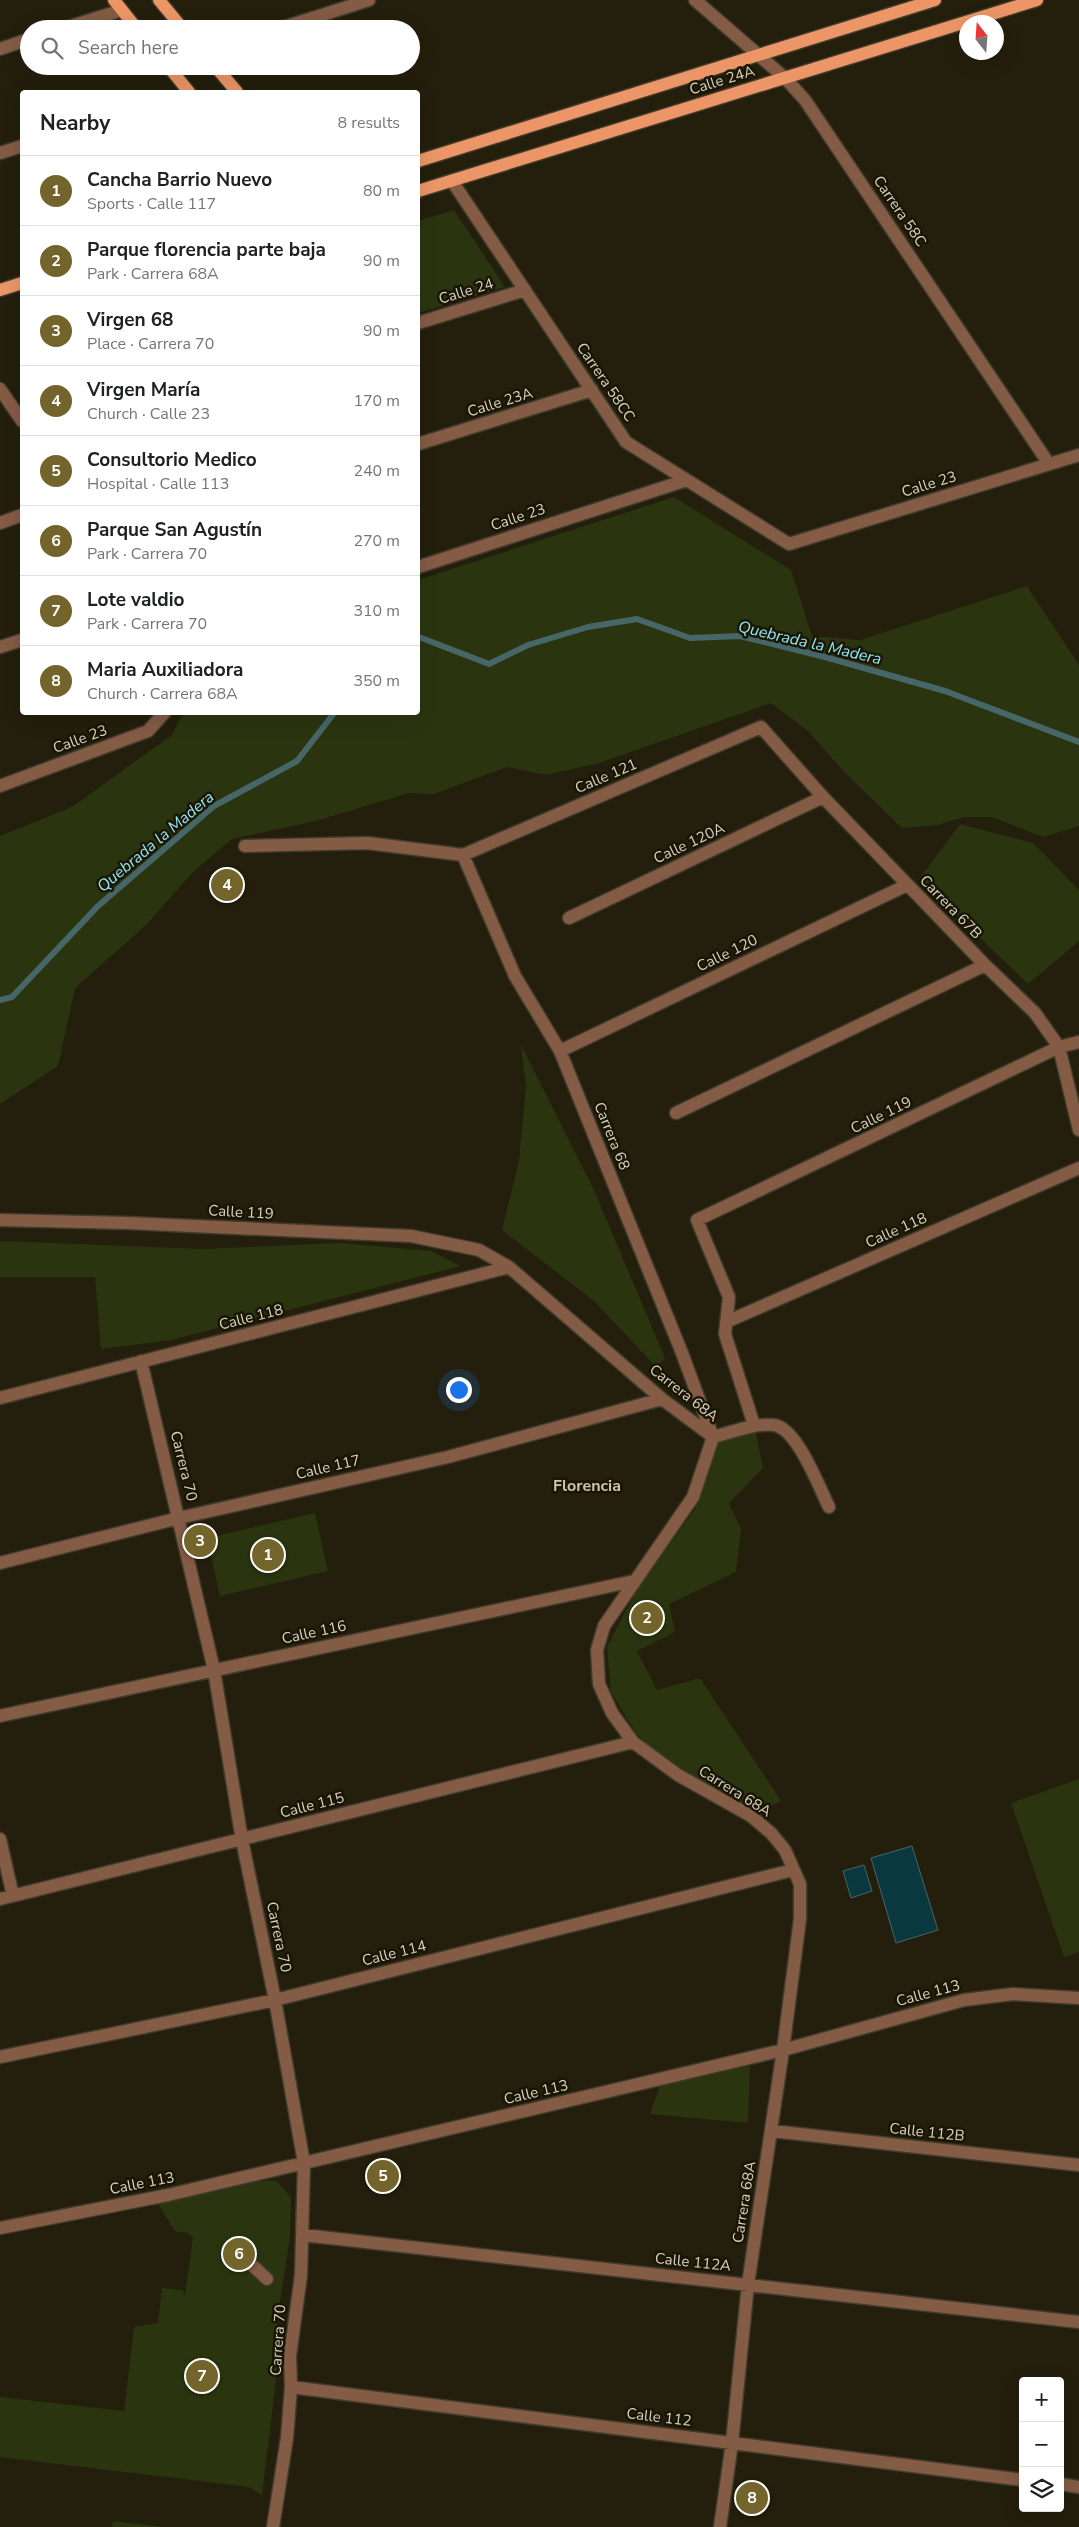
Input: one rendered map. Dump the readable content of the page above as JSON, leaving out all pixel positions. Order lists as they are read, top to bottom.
{
  "streets": {
    "main road": ["Calle 24A"],
    "street": [
      "Carrera 58C",
      "Calle 24",
      "Carrera 58CC",
      "Calle 23A",
      "Calle 23",
      "Calle 121",
      "Calle 120A",
      "Carrera 67B",
      "Calle 120",
      "Calle 119",
      "Carrera 68",
      "Calle 118",
      "Carrera 68A",
      "Carrera 70",
      "Calle 117",
      "Calle 116",
      "Calle 115",
      "Calle 114",
      "Calle 113",
      "Calle 112B",
      "Calle 112A",
      "Calle 112"
    ]
  },
  "crossings": [
    ["Calle 24A", "Carrera 58C"],
    ["Calle 24A", "Carrera 58CC"],
    ["Carrera 58C", "Calle 23"],
    ["Calle 24", "Carrera 58CC"],
    ["Carrera 58CC", "Calle 23A"],
    ["Carrera 58CC", "Calle 23"],
    ["Calle 121", "Carrera 67B"],
    ["Calle 121", "Carrera 68"],
    ["Calle 120A", "Carrera 67B"],
    ["Carrera 67B", "Calle 120"],
    ["Carrera 67B", "Calle 119"],
    ["Calle 120", "Carrera 68"],
    ["Calle 119", "Calle 118"],
    ["Calle 119", "Carrera 68A"],
    ["Carrera 68", "Carrera 68A"],
    ["Calle 118", "Carrera 68A"],
    ["Calle 118", "Carrera 70"],
    ["Carrera 68A", "Calle 117"],
    ["Carrera 68A", "Calle 116"],
    ["Carrera 68A", "Calle 115"],
    ["Carrera 68A", "Calle 114"],
    ["Carrera 68A", "Calle 113"],
    ["Carrera 68A", "Calle 112B"],
    ["Carrera 68A", "Calle 112A"],
    ["Carrera 68A", "Calle 112"],
    ["Carrera 70", "Calle 117"],
    ["Carrera 70", "Calle 116"],
    ["Carrera 70", "Calle 115"],
    ["Carrera 70", "Calle 114"],
    ["Carrera 70", "Calle 113"],
    ["Carrera 70", "Calle 112A"],
    ["Carrera 70", "Calle 112"]
  ],
  "districts": ["Florencia"],
  "water": ["Quebrada la Madera"],
  "north": "top",
  "page": {
    "search": "Search here",
    "heading": ["Nearby", "8 results"],
    "list": [
      {
        "mark": "1",
        "name": "Cancha Barrio Nuevo",
        "note": "Sports · Calle 117",
        "value": "80 m"
      },
      {
        "mark": "2",
        "name": "Parque florencia parte baja",
        "note": "Park · Carrera 68A",
        "value": "90 m"
      },
      {
        "mark": "3",
        "name": "Virgen 68",
        "note": "Place · Carrera 70",
        "value": "90 m"
      },
      {
        "mark": "4",
        "name": "Virgen María",
        "note": "Church · Calle 23",
        "value": "170 m"
      },
      {
        "mark": "5",
        "name": "Consultorio Medico",
        "note": "Hospital · Calle 113",
        "value": "240 m"
      },
      {
        "mark": "6",
        "name": "Parque San Agustín",
        "note": "Park · Carrera 70",
        "value": "270 m"
      },
      {
        "mark": "7",
        "name": "Lote valdio",
        "note": "Park · Carrera 70",
        "value": "310 m"
      },
      {
        "mark": "8",
        "name": "Maria Auxiliadora",
        "note": "Church · Carrera 68A",
        "value": "350 m"
      }
    ],
    "pins": [
      "4",
      "3",
      "1",
      "2",
      "5",
      "6",
      "7",
      "8"
    ],
    "map_buttons": ["+", "−"]
  }
}
